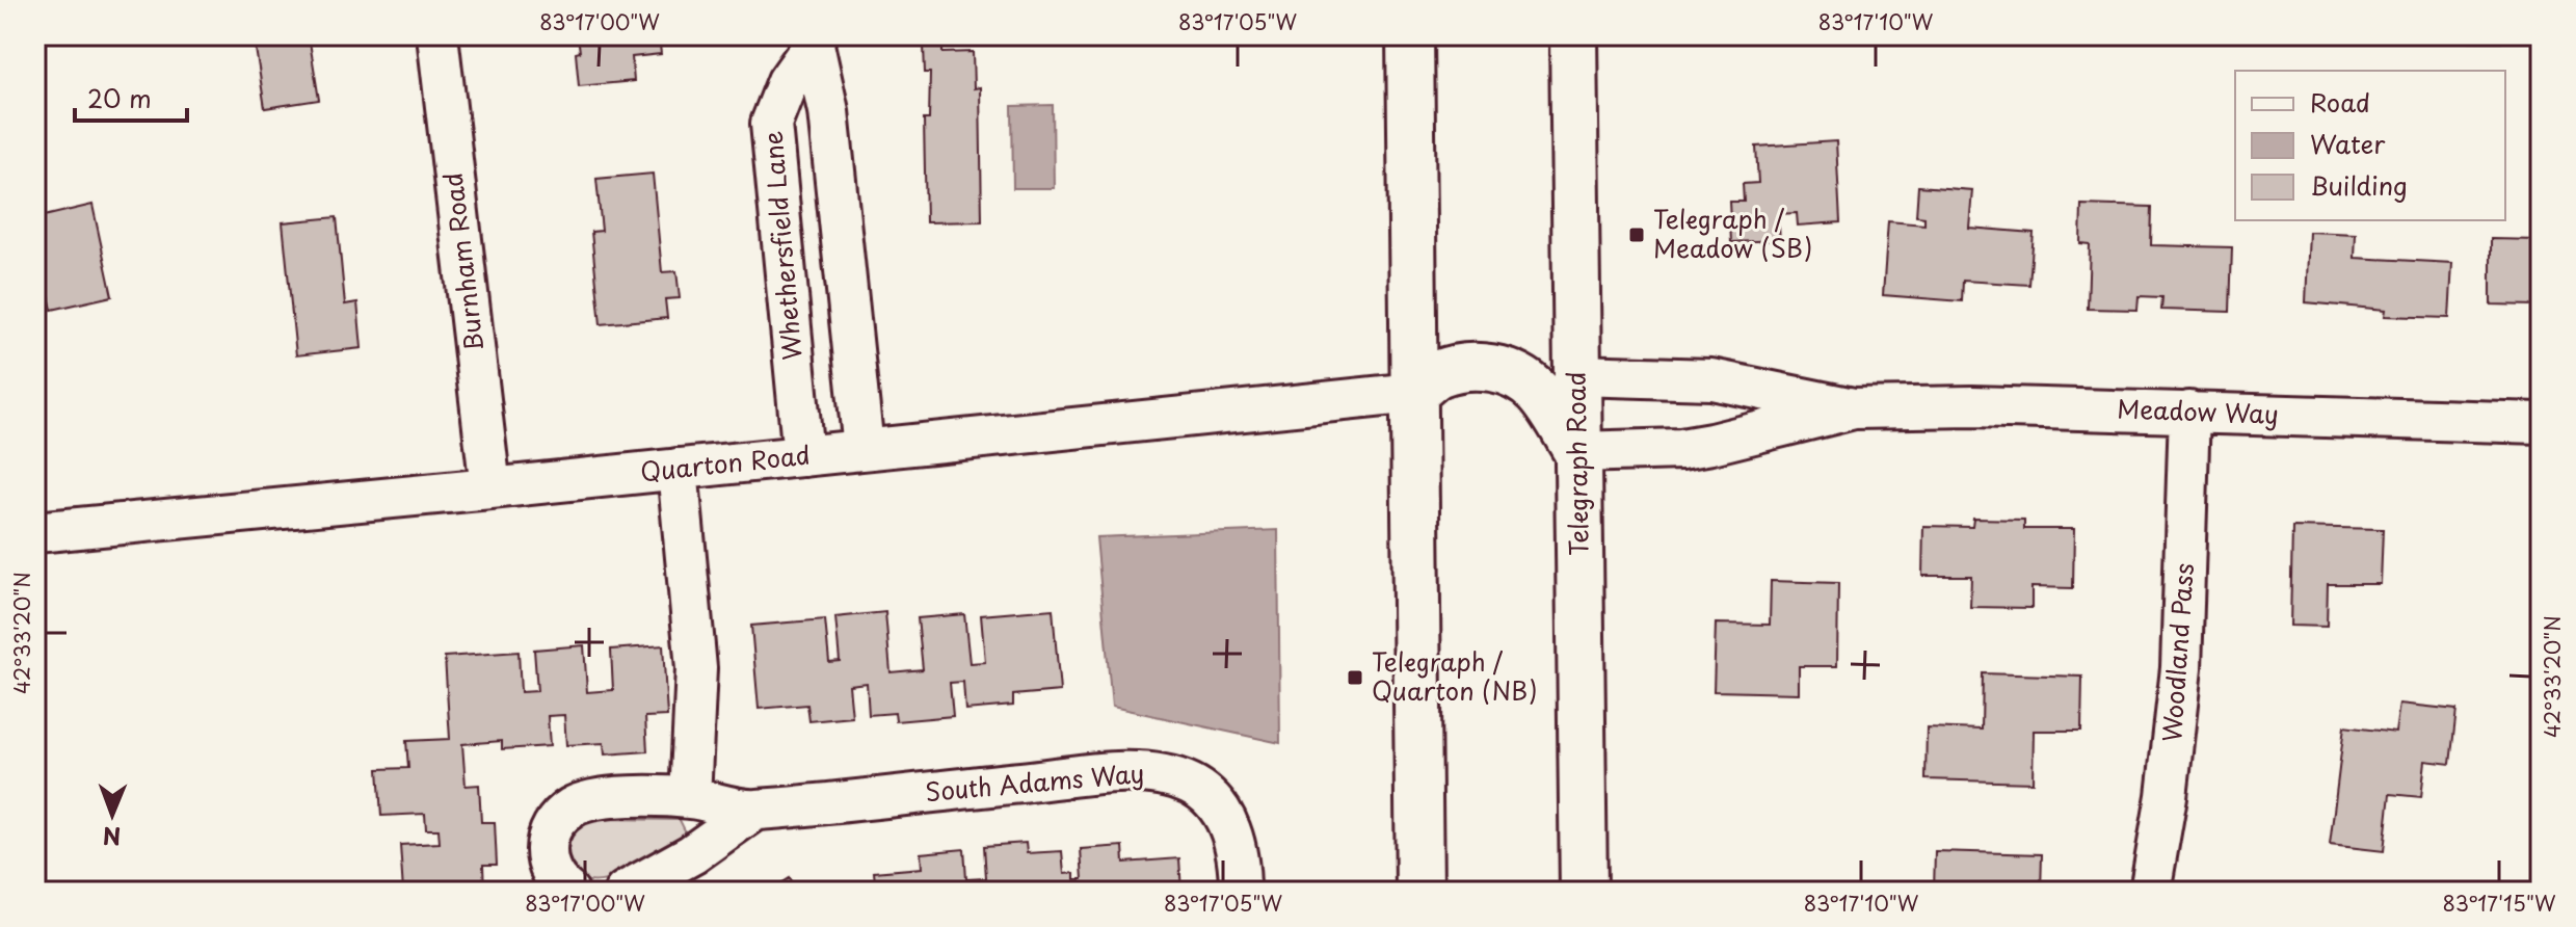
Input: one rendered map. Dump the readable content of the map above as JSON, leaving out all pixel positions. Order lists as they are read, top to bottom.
{
  "streets": {
    "highway": ["Telegraph Road"],
    "street": [
      "Whethersfield Lane",
      "Burnham Road",
      "Meadow Way",
      "Quarton Road",
      "Woodland Pass",
      "South Adams Way"
    ]
  },
  "crossings": [
    ["Whethersfield Lane", "Quarton Road"],
    ["Burnham Road", "Quarton Road"],
    ["Meadow Way", "Telegraph Road"],
    ["Meadow Way", "Woodland Pass"]
  ],
  "places": {
    "transit": ["Telegraph / Meadow (SB)", "Telegraph / Quarton (NB)"]
  },
  "legend": ["Road", "Water", "Building"],
  "scale_bar": "20 m",
  "north": "bottom",
  "coordinates": [
    "83°17'00\"W",
    "83°17'05\"W",
    "83°17'10\"W",
    "42°33'20\"N",
    "83°17'15\"W"
  ]
}
